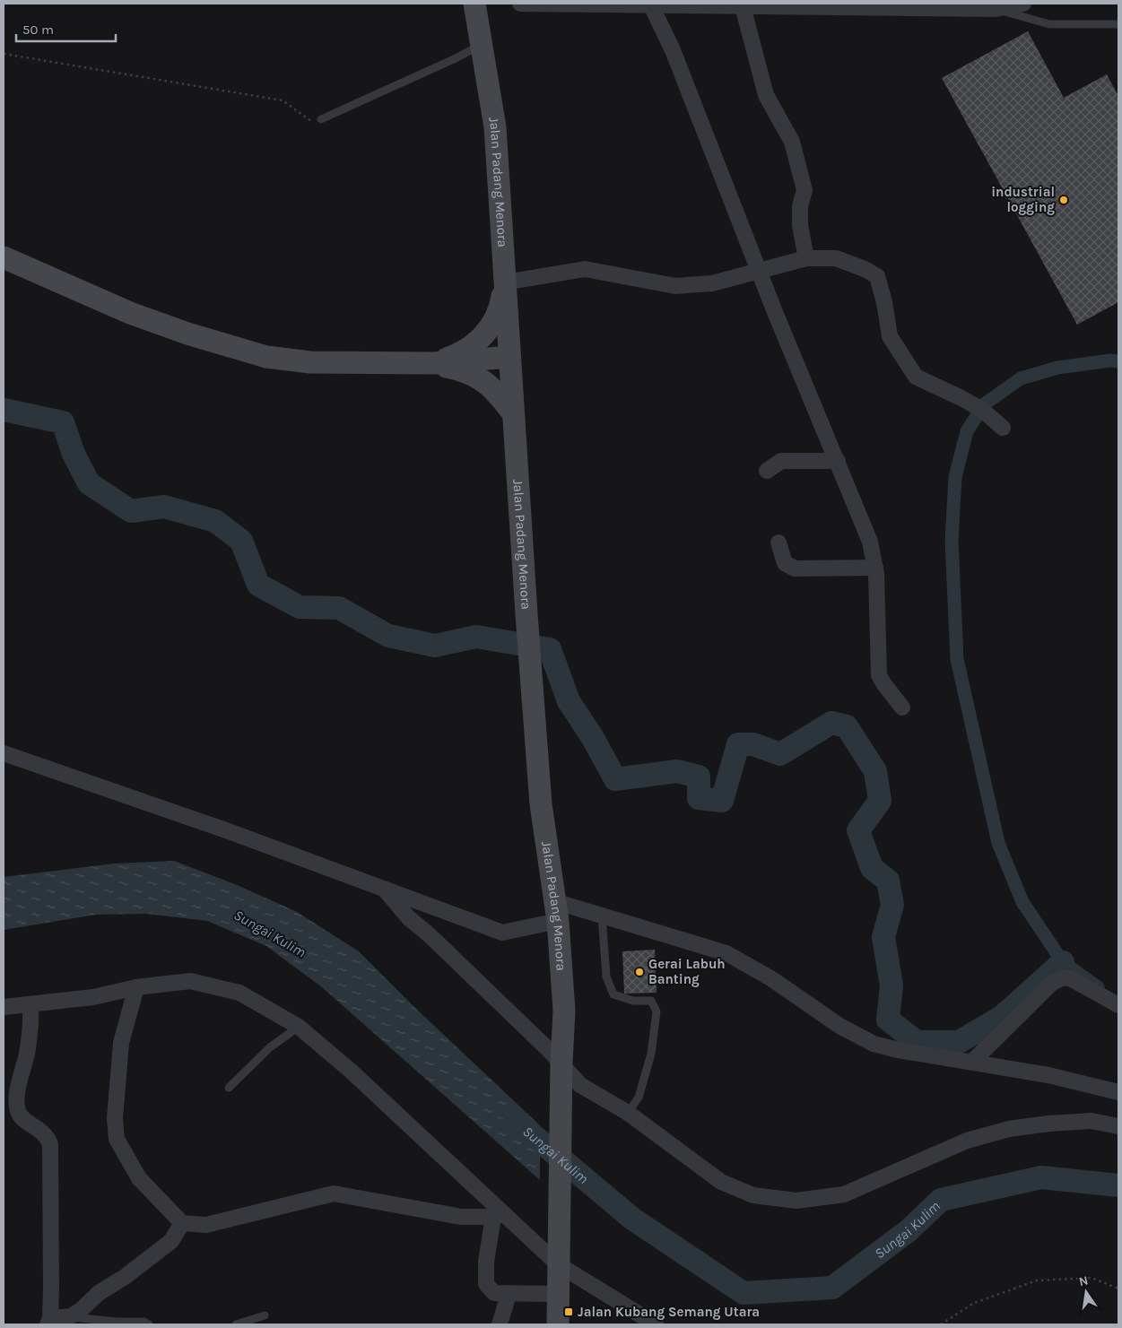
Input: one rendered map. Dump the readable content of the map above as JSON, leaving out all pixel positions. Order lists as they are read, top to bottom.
{
  "streets": {
    "main road": ["Jalan Padang Menora"]
  },
  "water": ["Sungai Kulim"],
  "places": {
    "other": ["industrial logging", "Gerai Labuh Banting"],
    "transit": ["Jalan Kubang Semang Utara"]
  },
  "scale_bar": "50 m",
  "north": "top"
}
